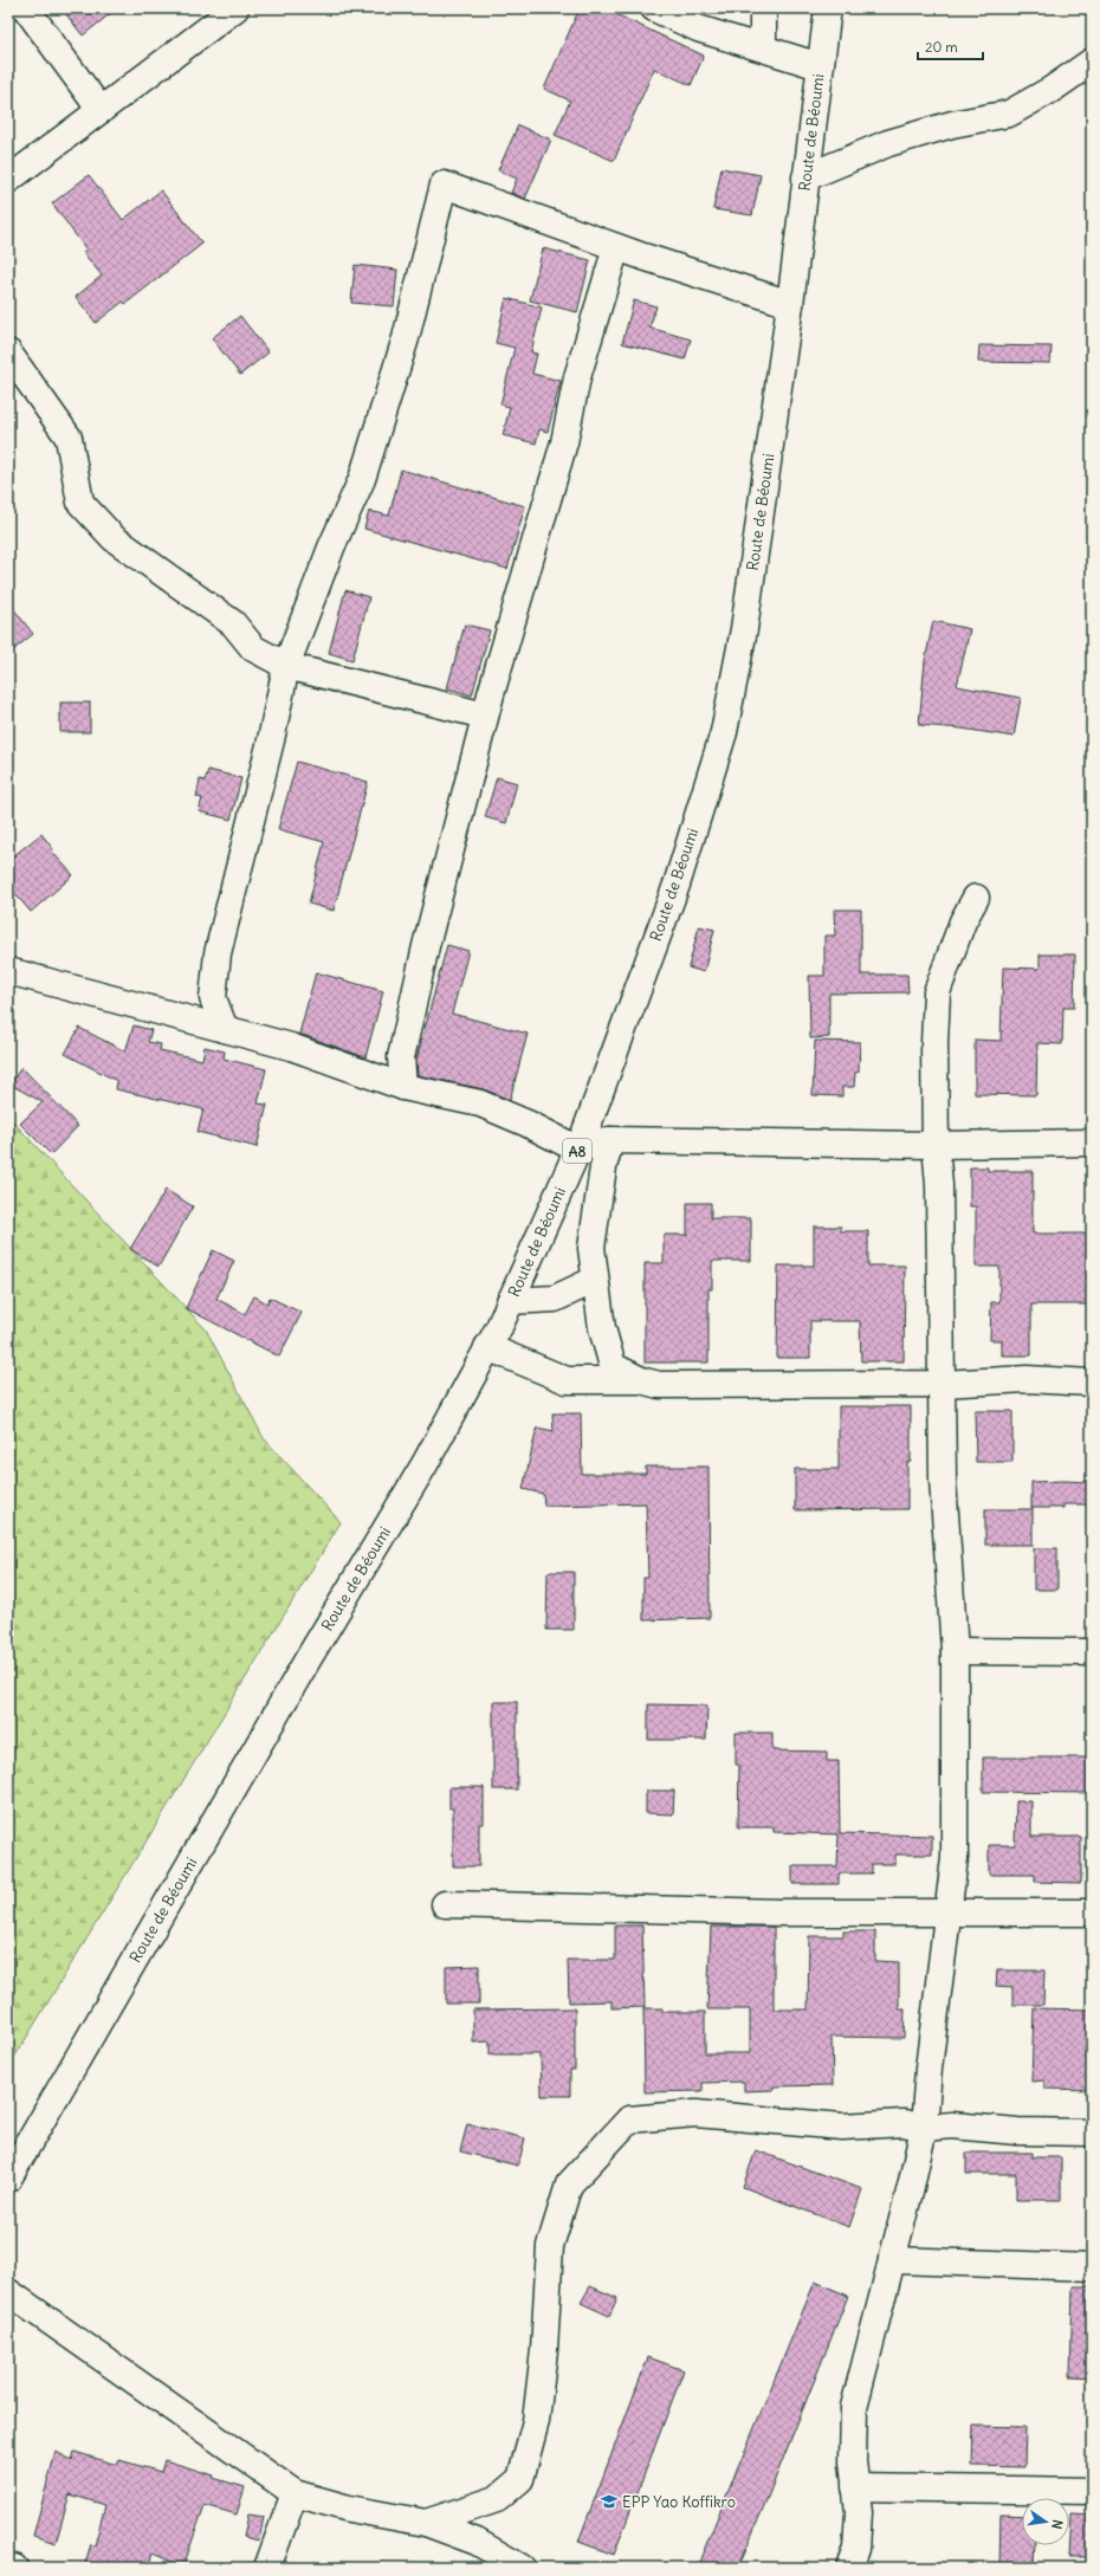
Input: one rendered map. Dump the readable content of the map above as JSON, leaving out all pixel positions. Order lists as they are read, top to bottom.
{
  "streets": {
    "street": ["Route de Béoumi", "A8"]
  },
  "places": {
    "school or university": ["EPP Yao Koffikro"]
  },
  "scale_bar": "20 m",
  "north": "right"
}
